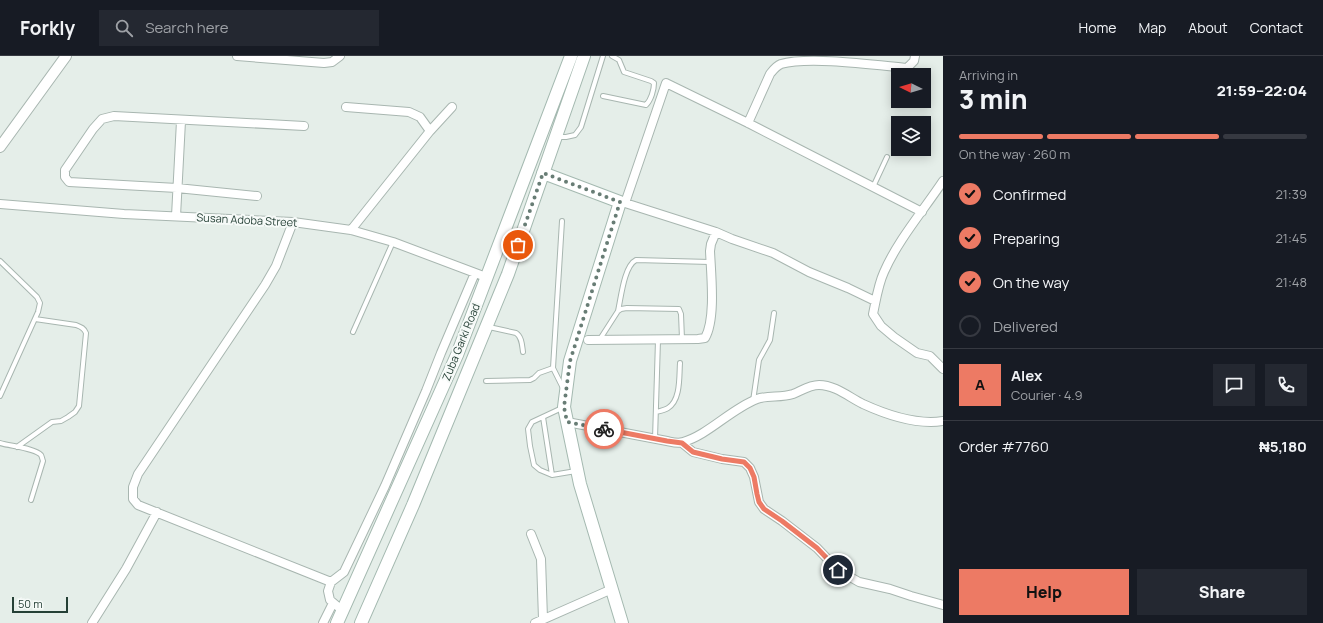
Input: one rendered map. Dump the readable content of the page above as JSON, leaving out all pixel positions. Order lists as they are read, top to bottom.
{
  "streets": {
    "main road": ["Zuba Garki Road"],
    "street": ["Susan Adoba Street"]
  },
  "crossings": [
    ["Susan Adoba Street", "Zuba Garki Road"]
  ],
  "scale_bar": "50 m",
  "north": "left",
  "page": {
    "header": "Forkly",
    "search": "Search here",
    "nav": [
      "Home",
      "Map",
      "About",
      "Contact"
    ],
    "heading": ["3 min", "Arriving in", "21:59–22:04"],
    "panel": [
      "Alex",
      "Courier · 4.9",
      "Order #7760",
      "₦5,180"
    ],
    "bar": "On the way · 260 m",
    "list": [
      ["Confirmed", "21:39"],
      ["Preparing", "21:45"],
      ["On the way", "21:48"],
      "Delivered"
    ],
    "round": "A",
    "buttons": ["Help", "Share"],
    "scale": "50 m"
  }
}
